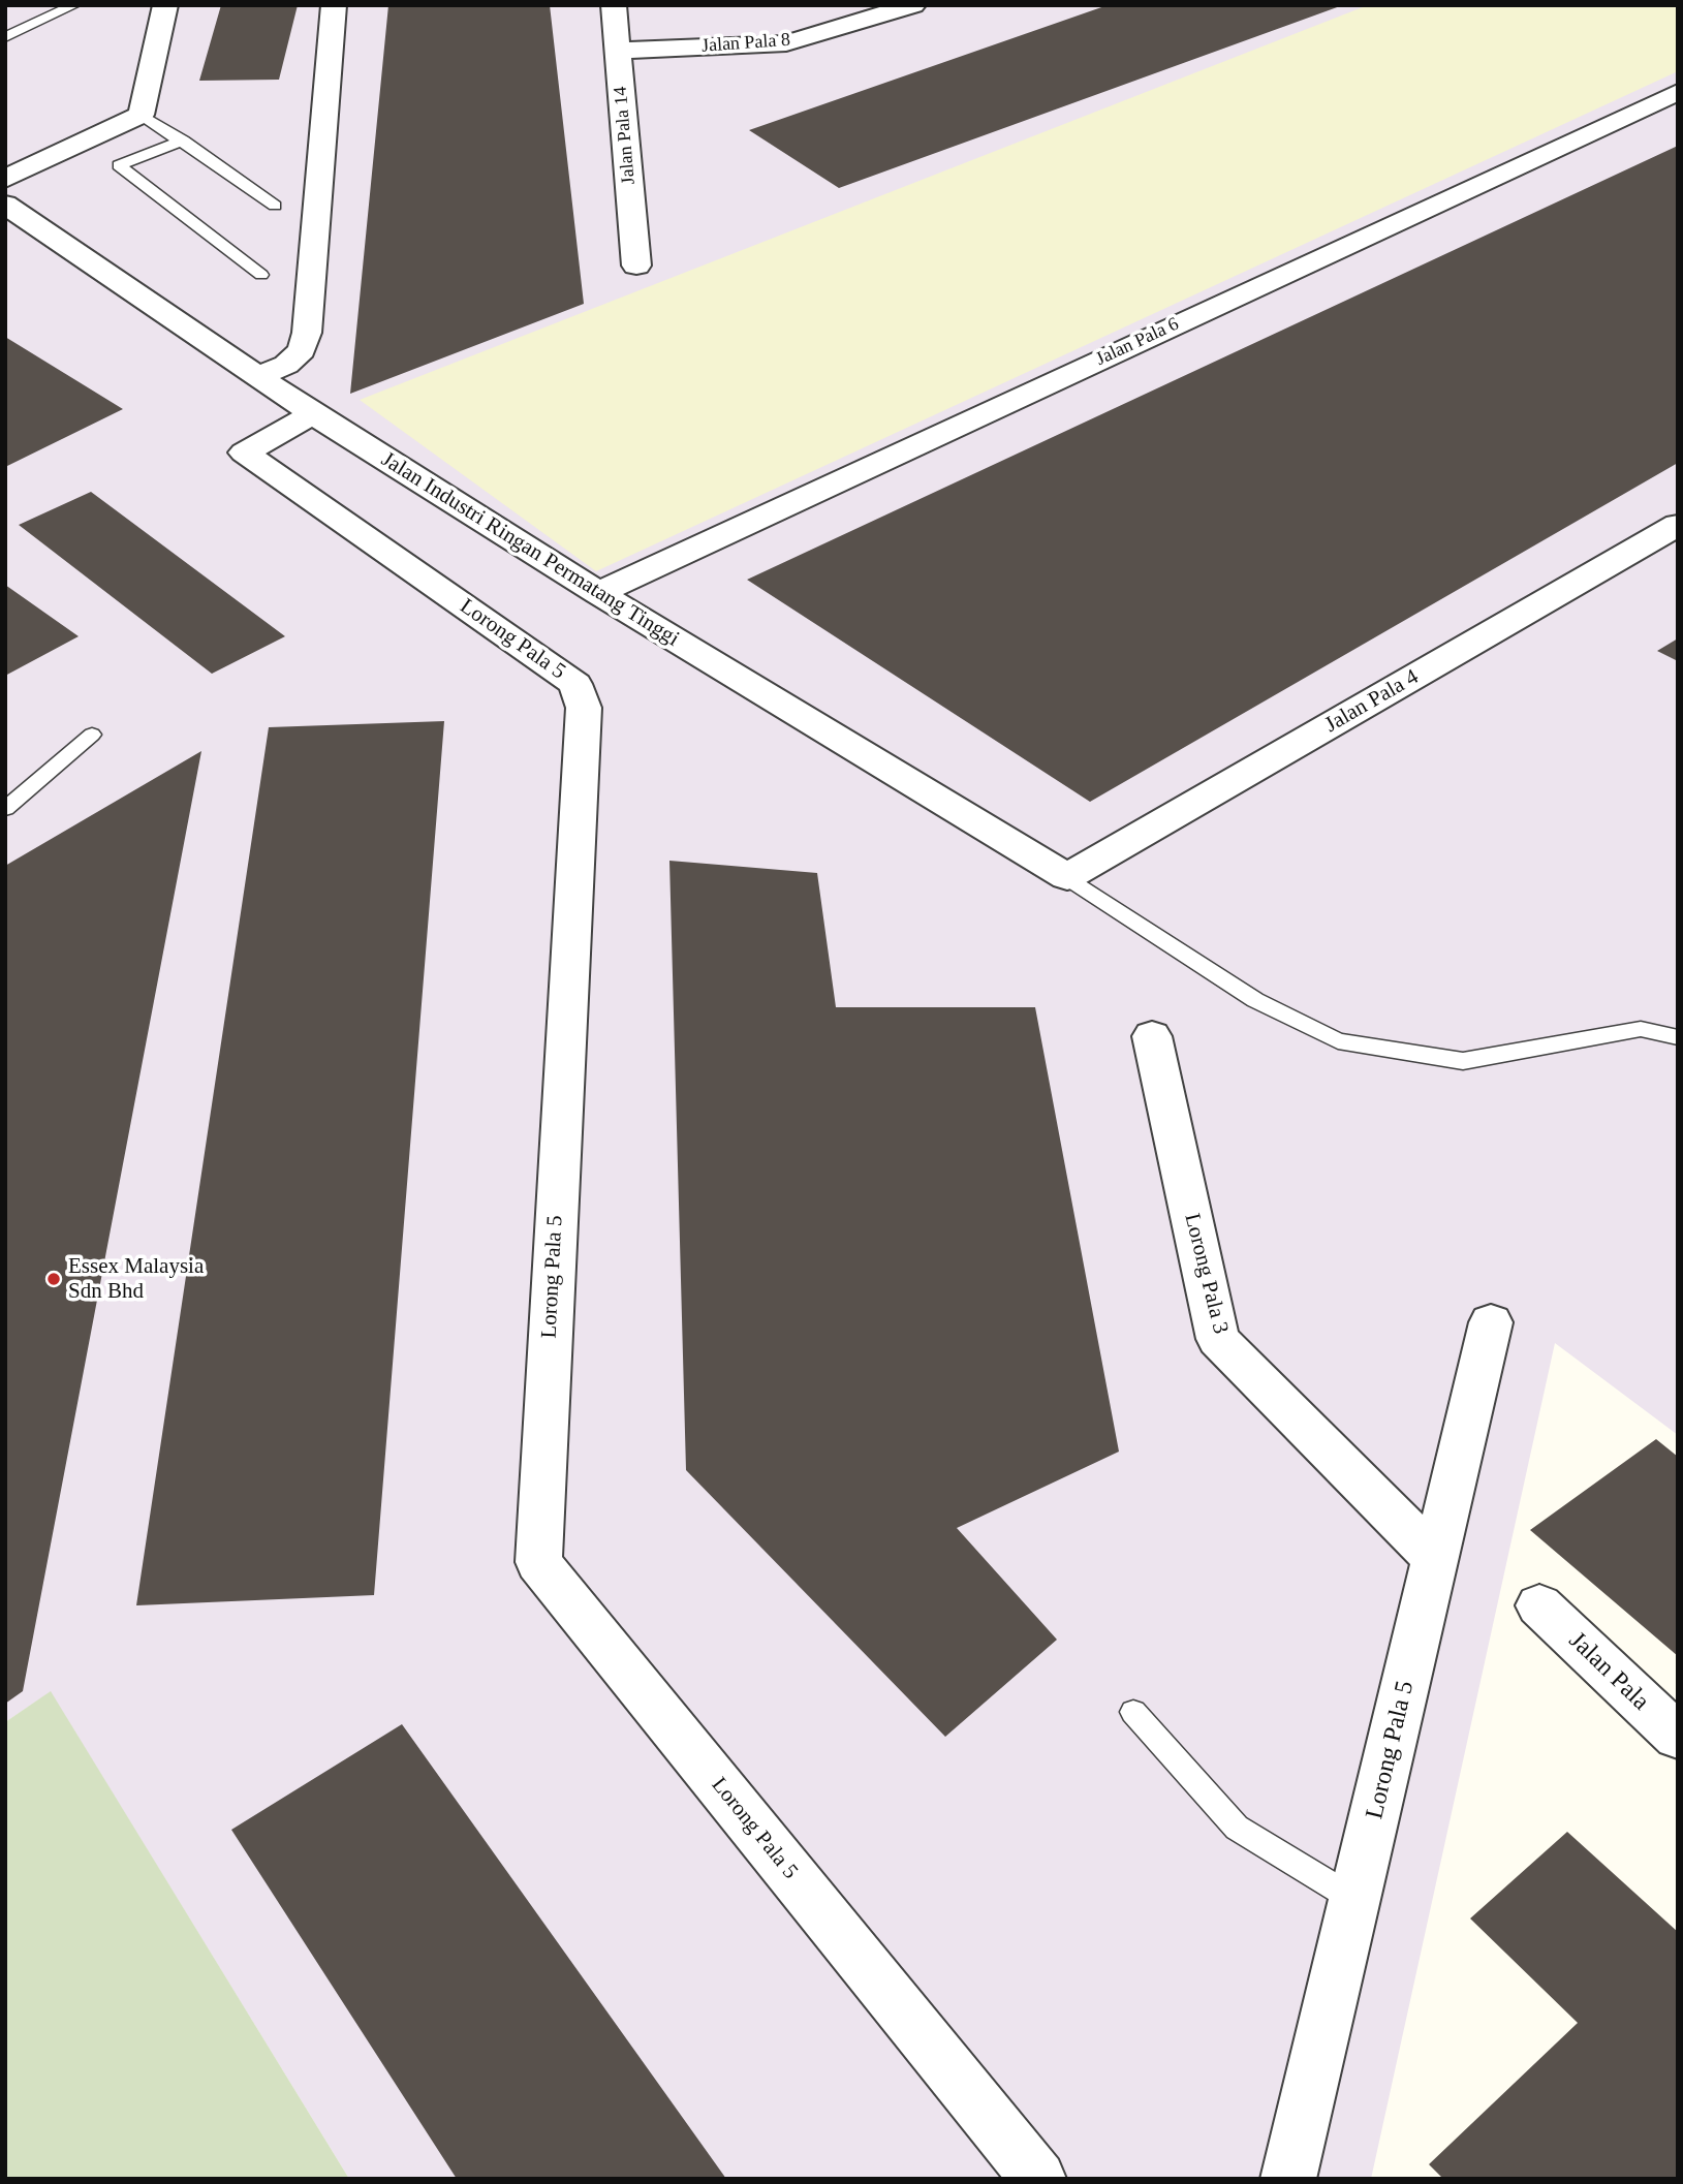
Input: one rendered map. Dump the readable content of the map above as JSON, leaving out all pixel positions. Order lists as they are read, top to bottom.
{
  "streets": {
    "street": [
      "Jalan Pala 8",
      "Jalan Pala 14",
      "Jalan Pala 6",
      "Jalan Industri Ringan Permatang Tinggi",
      "Lorong Pala 5",
      "Jalan Pala 4",
      "Lorong Pala 3",
      "Jalan Pala"
    ]
  },
  "crossings": [
    ["Jalan Pala 8", "Jalan Pala 14"],
    ["Jalan Pala 6", "Jalan Industri Ringan Permatang Tinggi"],
    ["Jalan Industri Ringan Permatang Tinggi", "Lorong Pala 5"],
    ["Jalan Industri Ringan Permatang Tinggi", "Jalan Pala 4"],
    ["Lorong Pala 5", "Lorong Pala 3"]
  ],
  "places": ["Essex Malaysia Sdn Bhd"]
}
